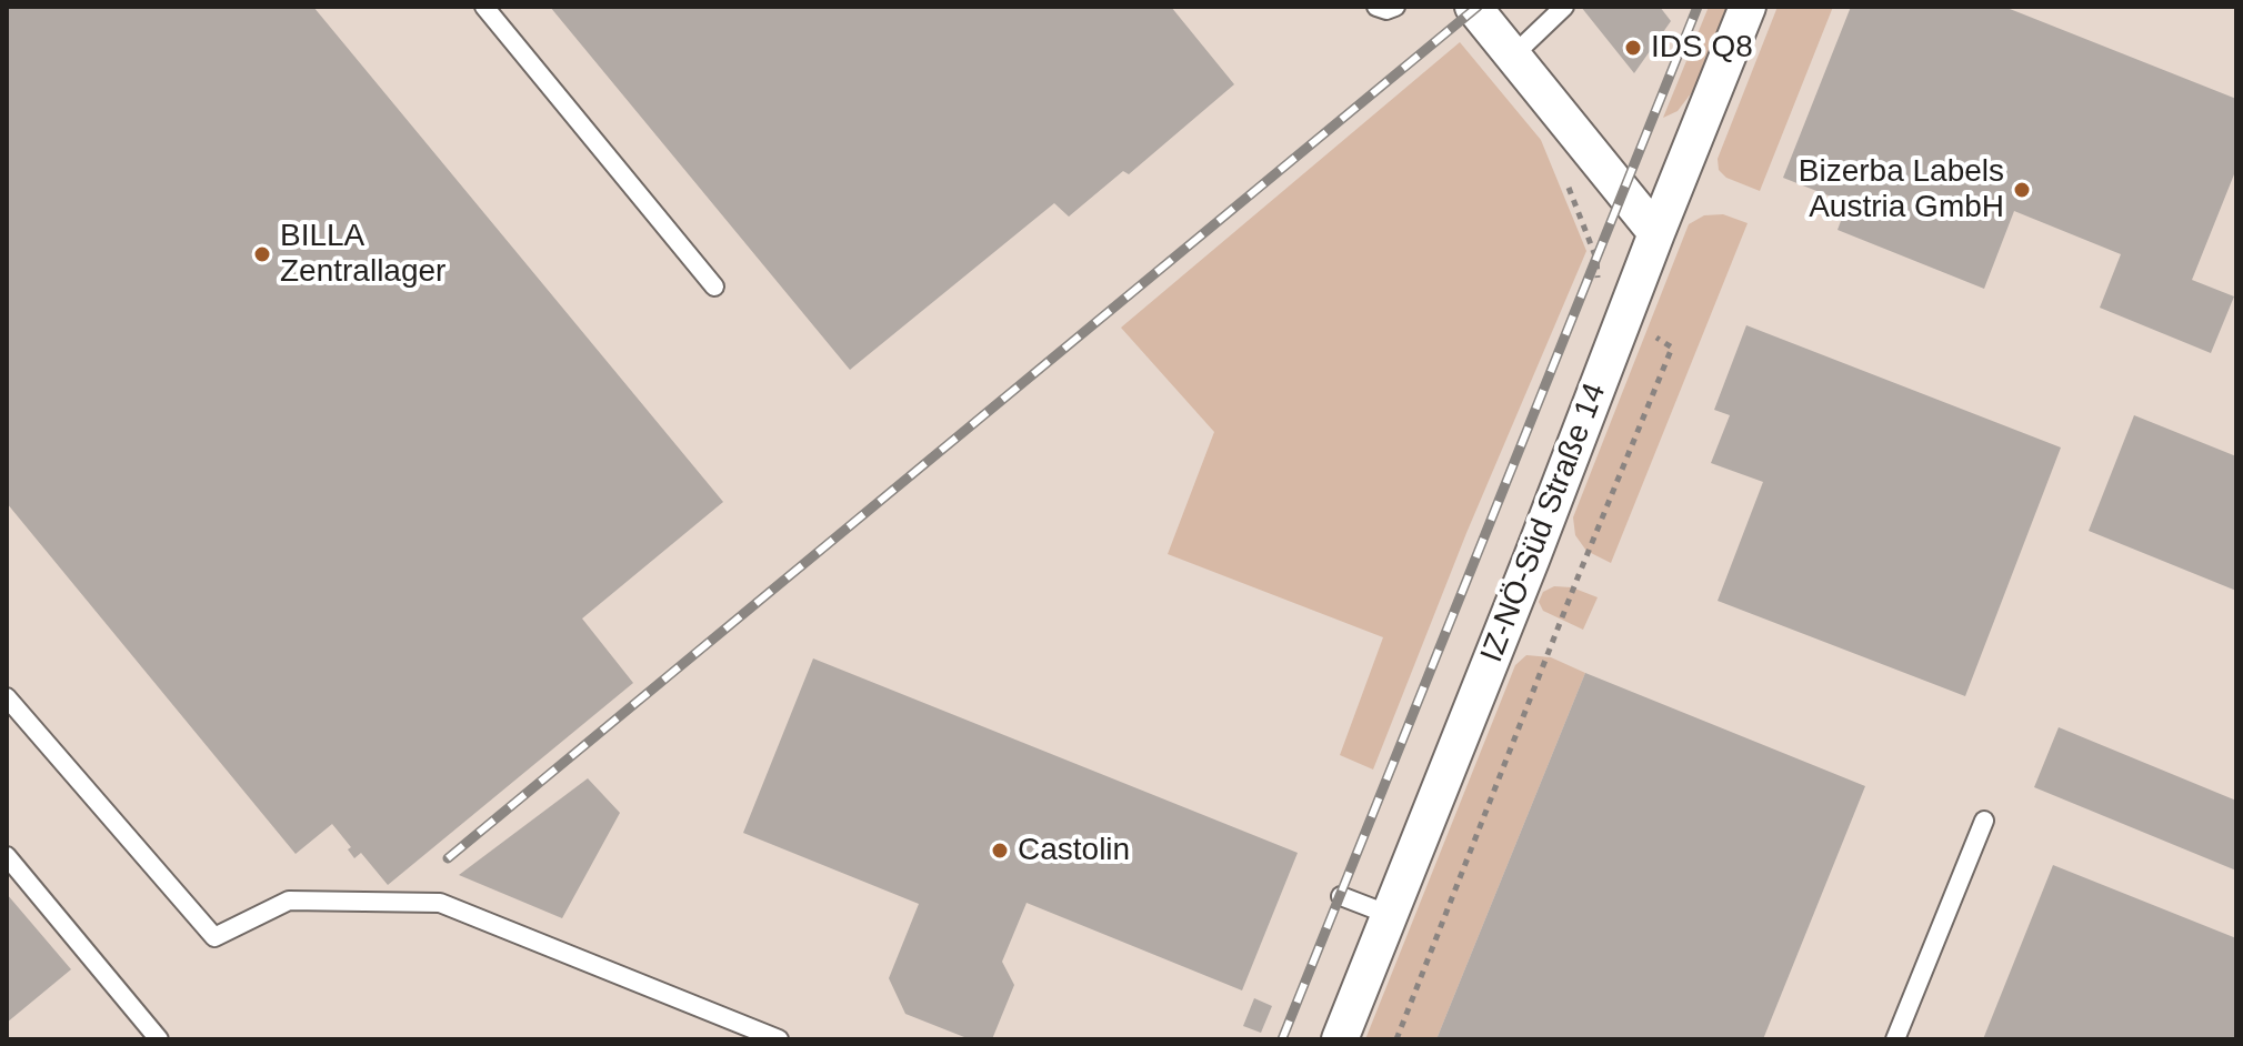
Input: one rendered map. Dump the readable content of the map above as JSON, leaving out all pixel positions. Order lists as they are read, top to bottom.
{
  "streets": {
    "street": ["IZ-NÖ-Süd Straße 14"]
  },
  "places": [
    "IDS Q8",
    "Bizerba Labels Austria GmbH",
    "BILLA Zentrallager",
    "Castolin"
  ]
}
